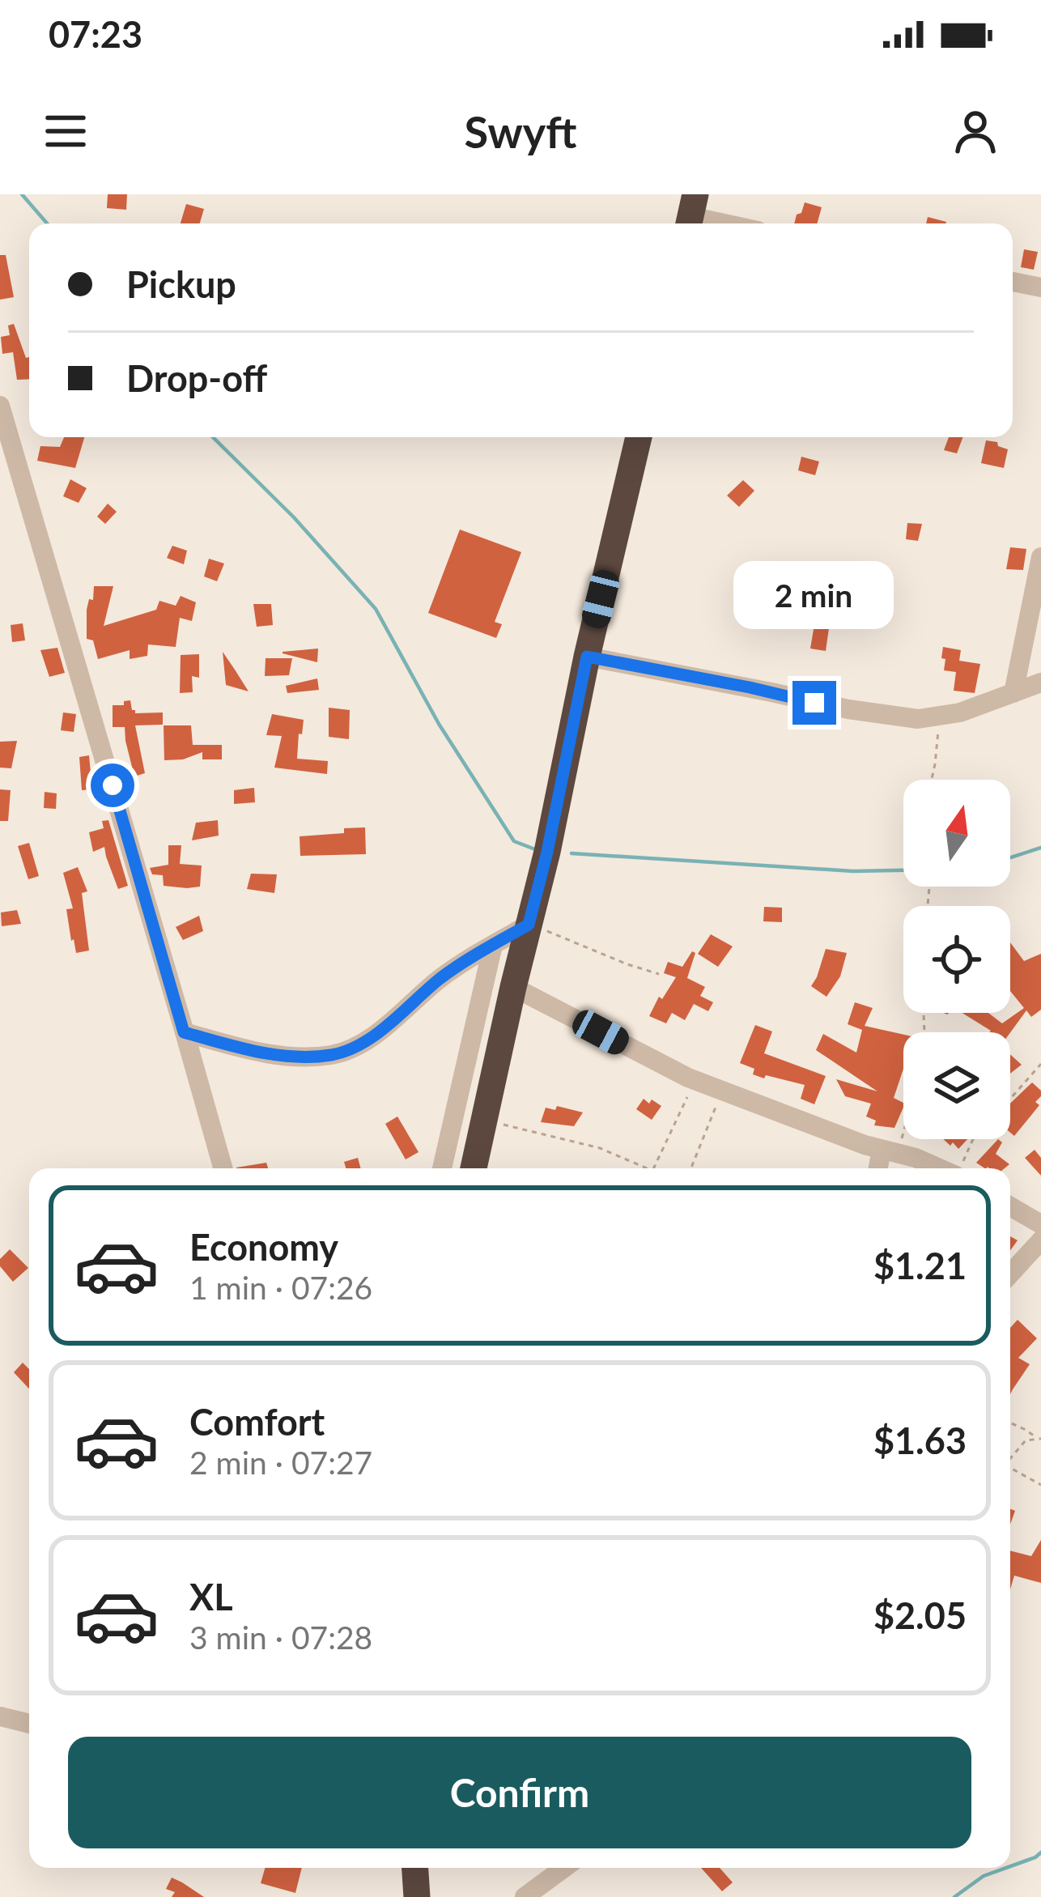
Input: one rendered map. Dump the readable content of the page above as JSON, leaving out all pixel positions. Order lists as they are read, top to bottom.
{
  "north": "top",
  "page": {
    "status": "07:23",
    "header": "Swyft",
    "banner": ["Pickup", "Drop-off"],
    "bubble": "2 min",
    "list": [
      {
        "name": "Economy",
        "note": "1 min · 07:26",
        "value": "$1.21"
      },
      {
        "name": "Comfort",
        "note": "2 min · 07:27",
        "value": "$1.63"
      },
      {
        "name": "XL",
        "note": "3 min · 07:28",
        "value": "$2.05"
      }
    ],
    "buttons": "Confirm"
  }
}
